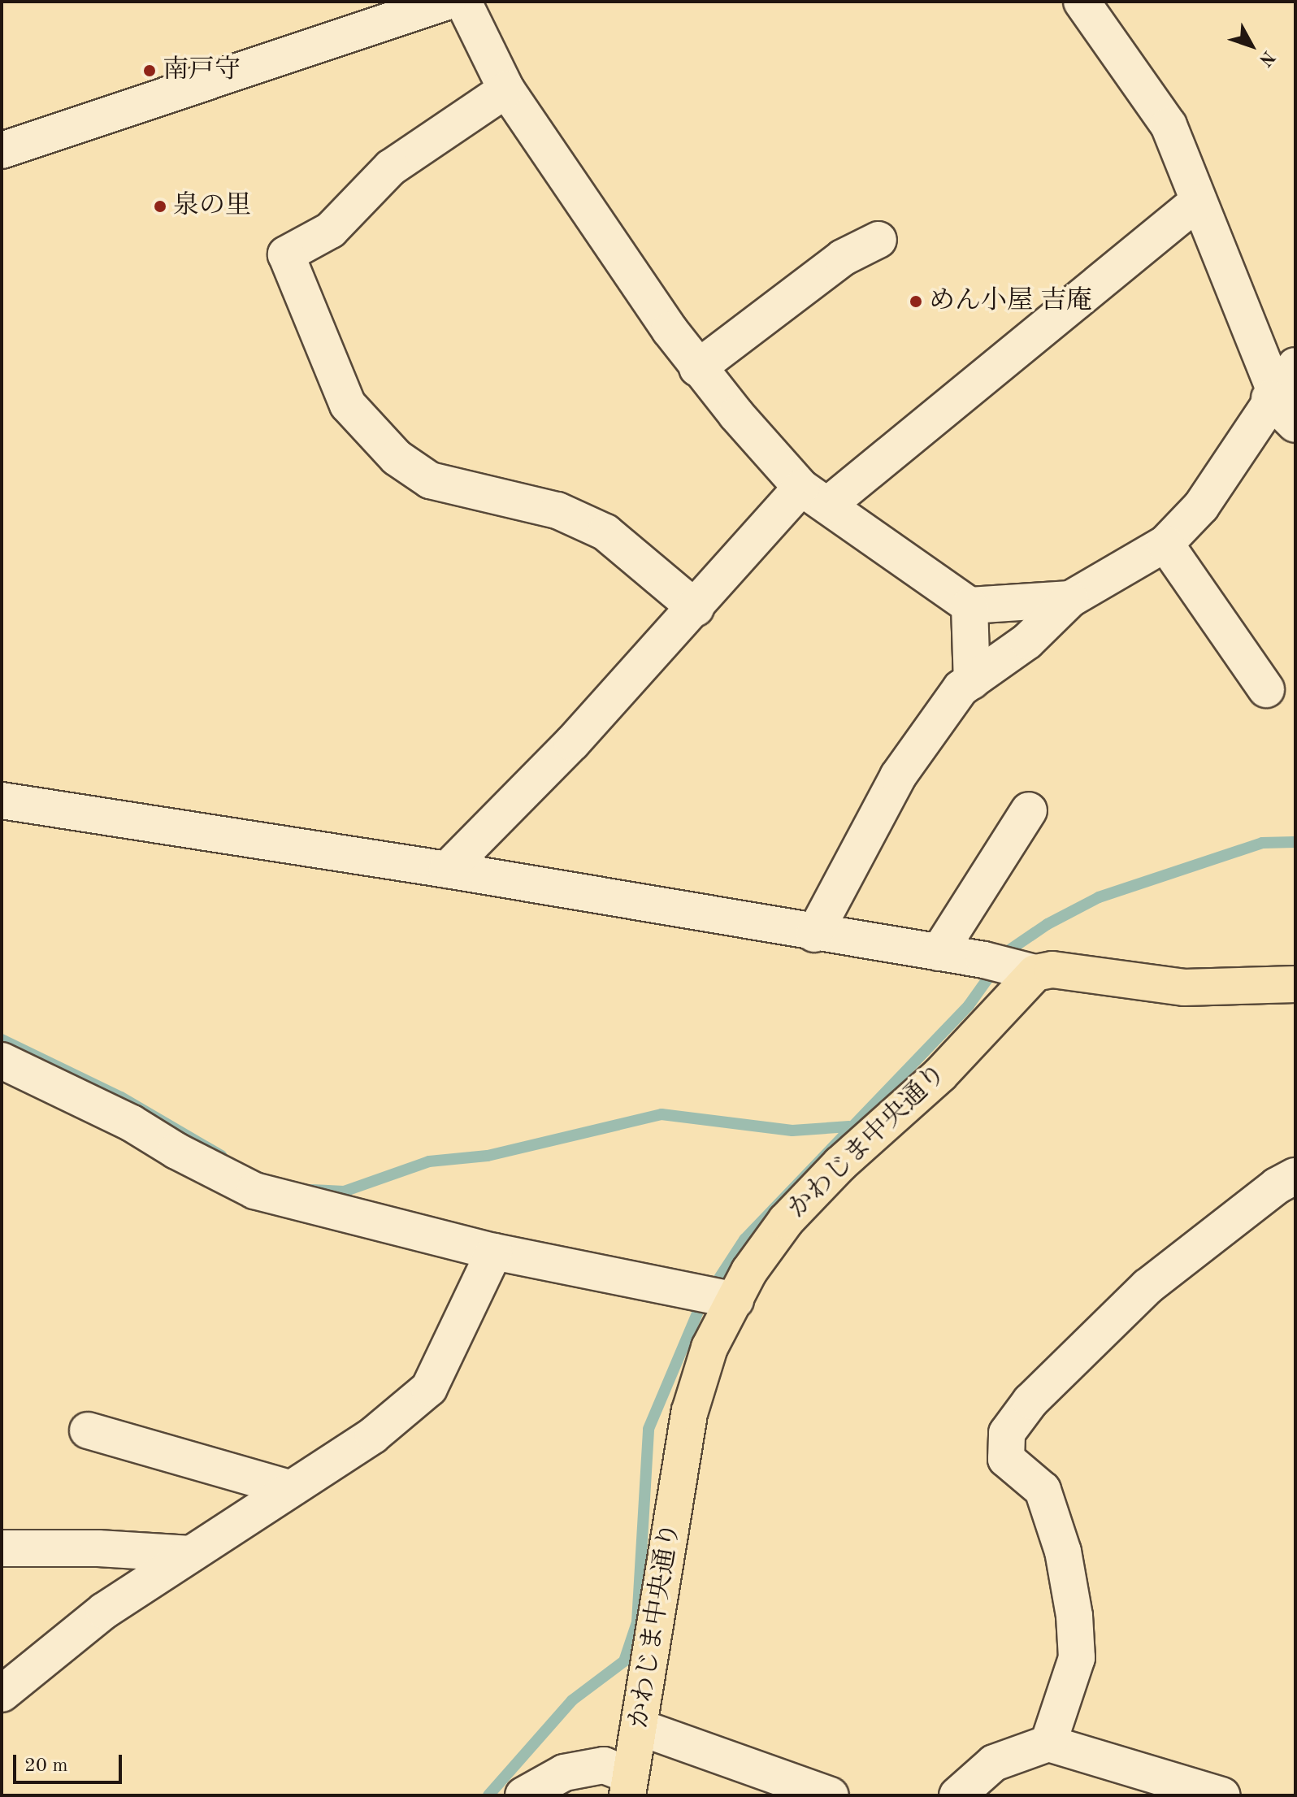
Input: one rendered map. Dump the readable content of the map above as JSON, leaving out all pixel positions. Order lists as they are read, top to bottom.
{
  "streets": {
    "main road": ["かわじま中央通り"]
  },
  "places": ["南戸守", "泉の里", "めん小屋 吉庵"],
  "scale_bar": "20 m",
  "north": "bottom right"
}
